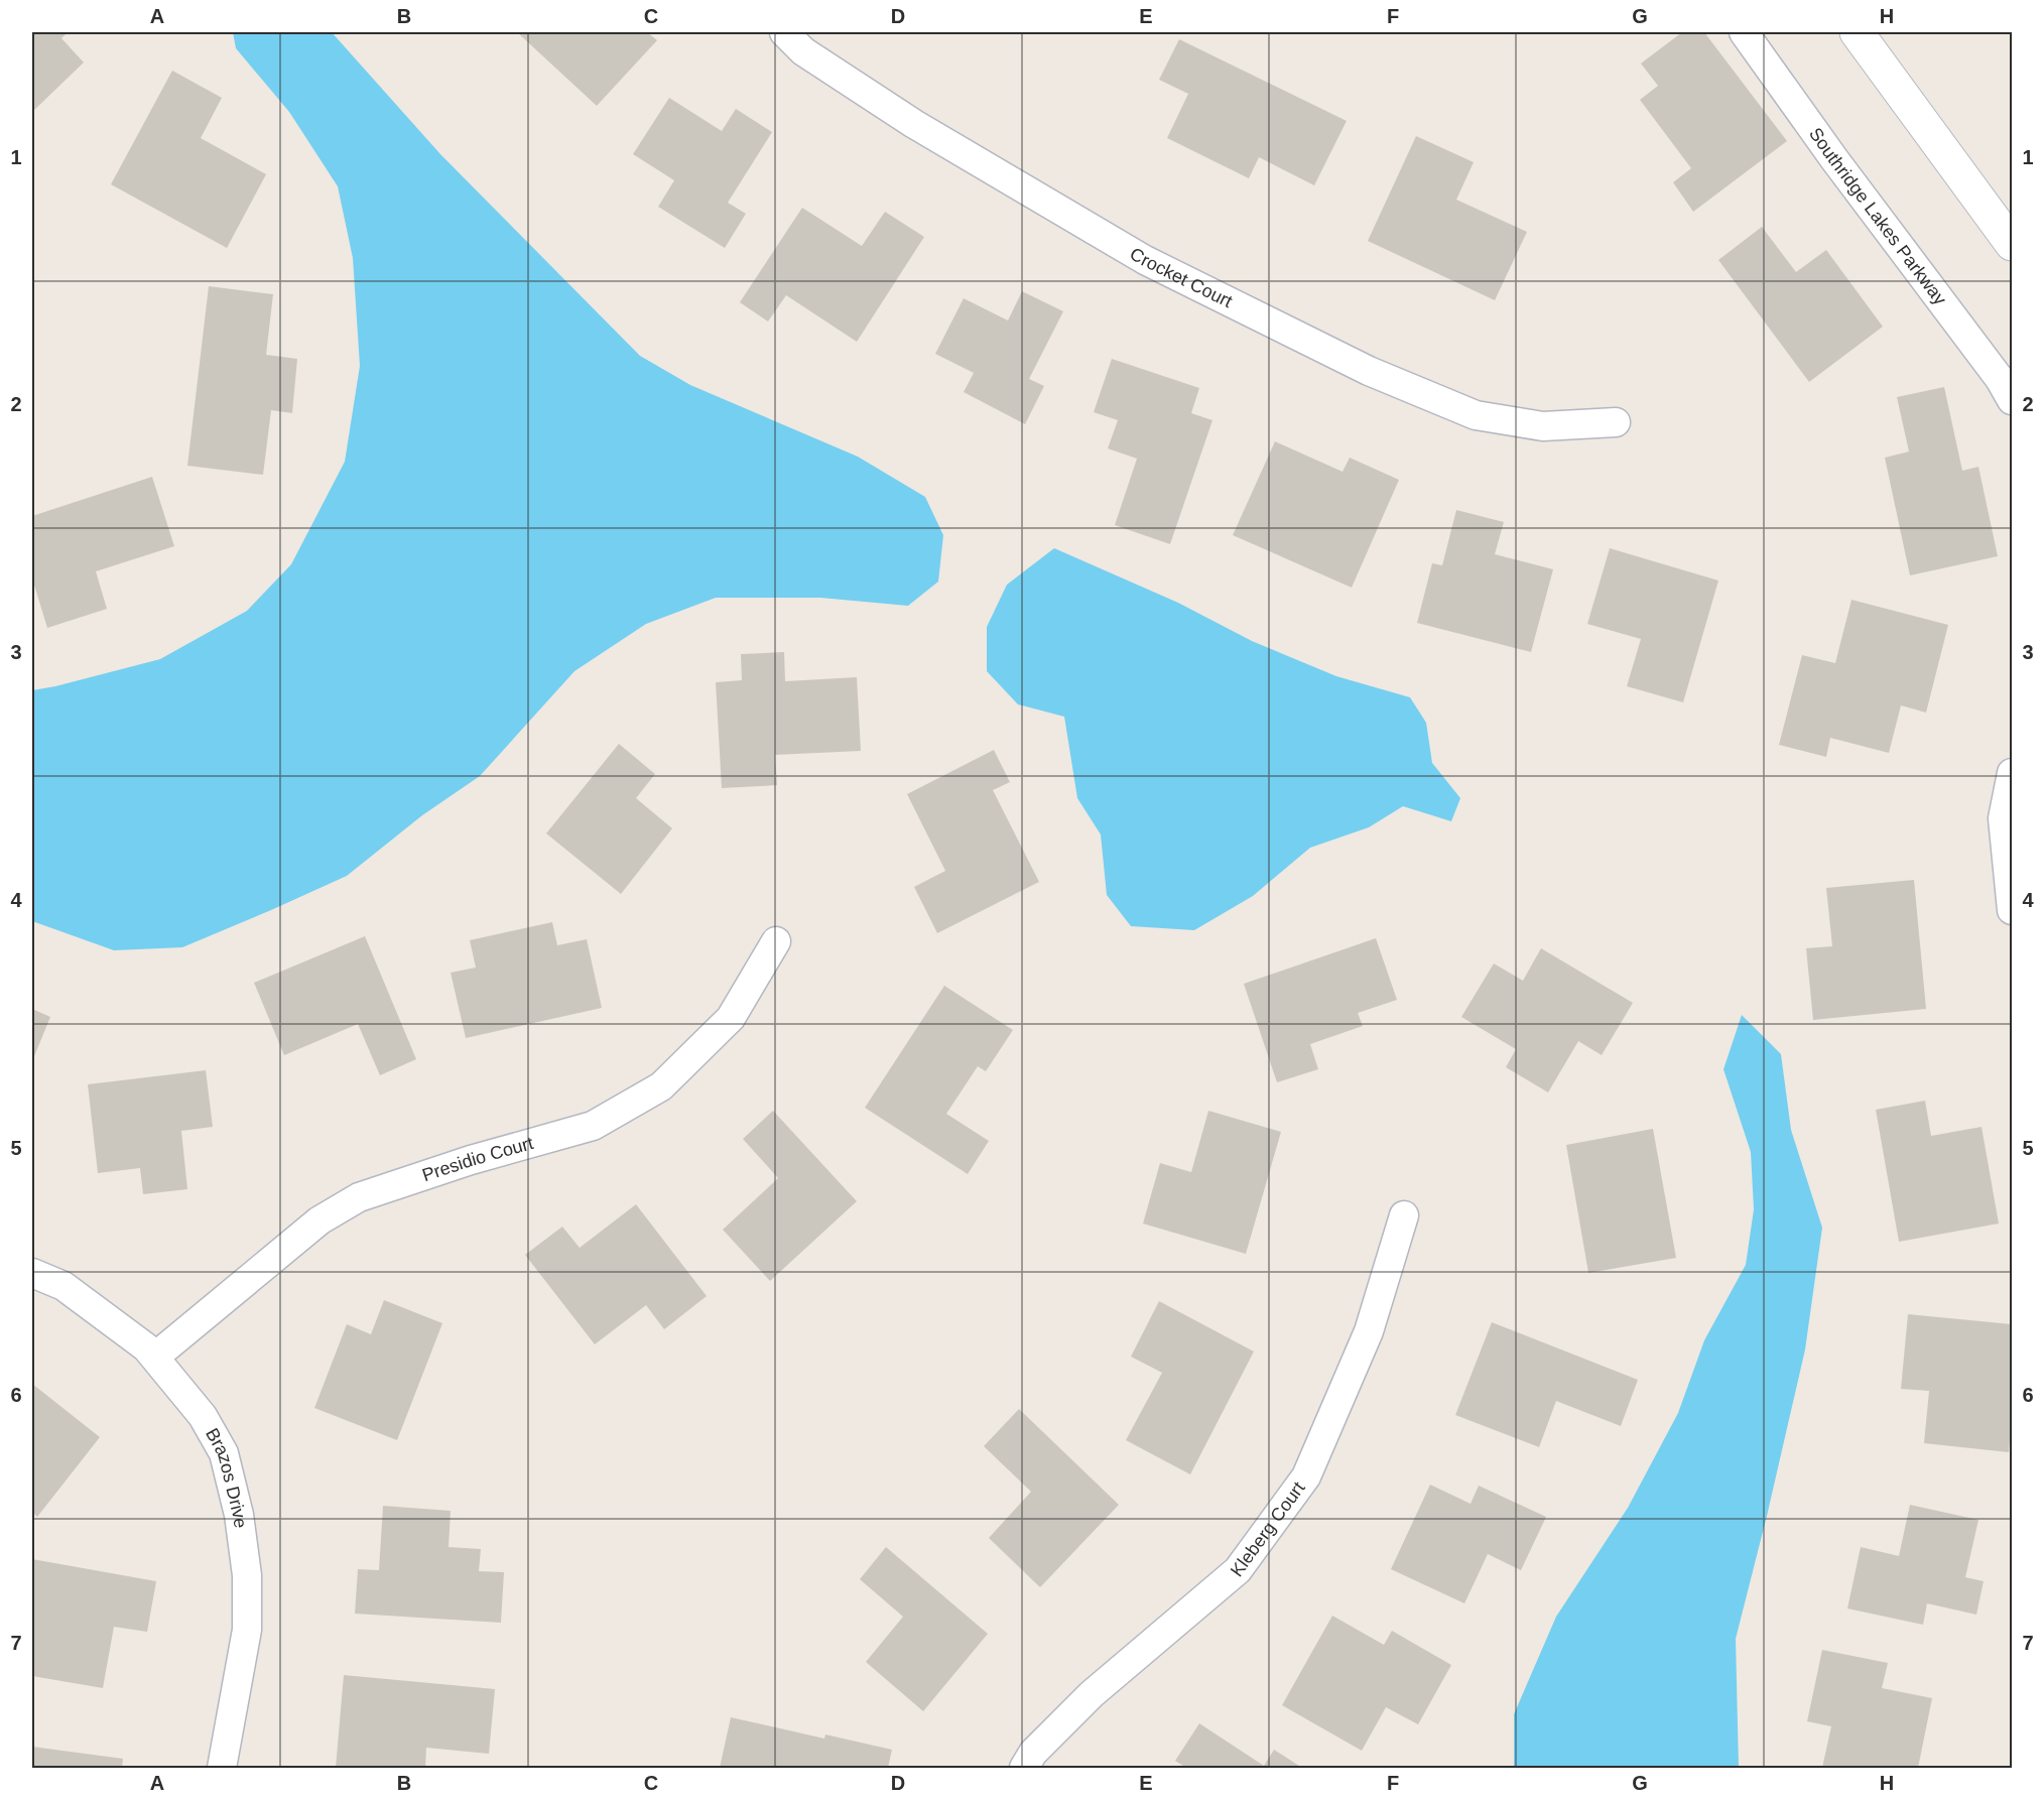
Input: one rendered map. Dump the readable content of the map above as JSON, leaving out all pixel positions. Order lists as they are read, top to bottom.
{
  "streets": {
    "street": [
      "Southridge Lakes Parkway",
      "Crocket Court",
      "Presidio Court",
      "Brazos Drive",
      "Kleberg Court"
    ]
  },
  "crossings": [
    ["Presidio Court", "Brazos Drive"]
  ],
  "grid": {
    "columns": [
      "A",
      "B",
      "C",
      "D",
      "E",
      "F",
      "G",
      "H"
    ],
    "rows": [
      "1",
      "2",
      "3",
      "4",
      "5",
      "6",
      "7"
    ]
  }
}
